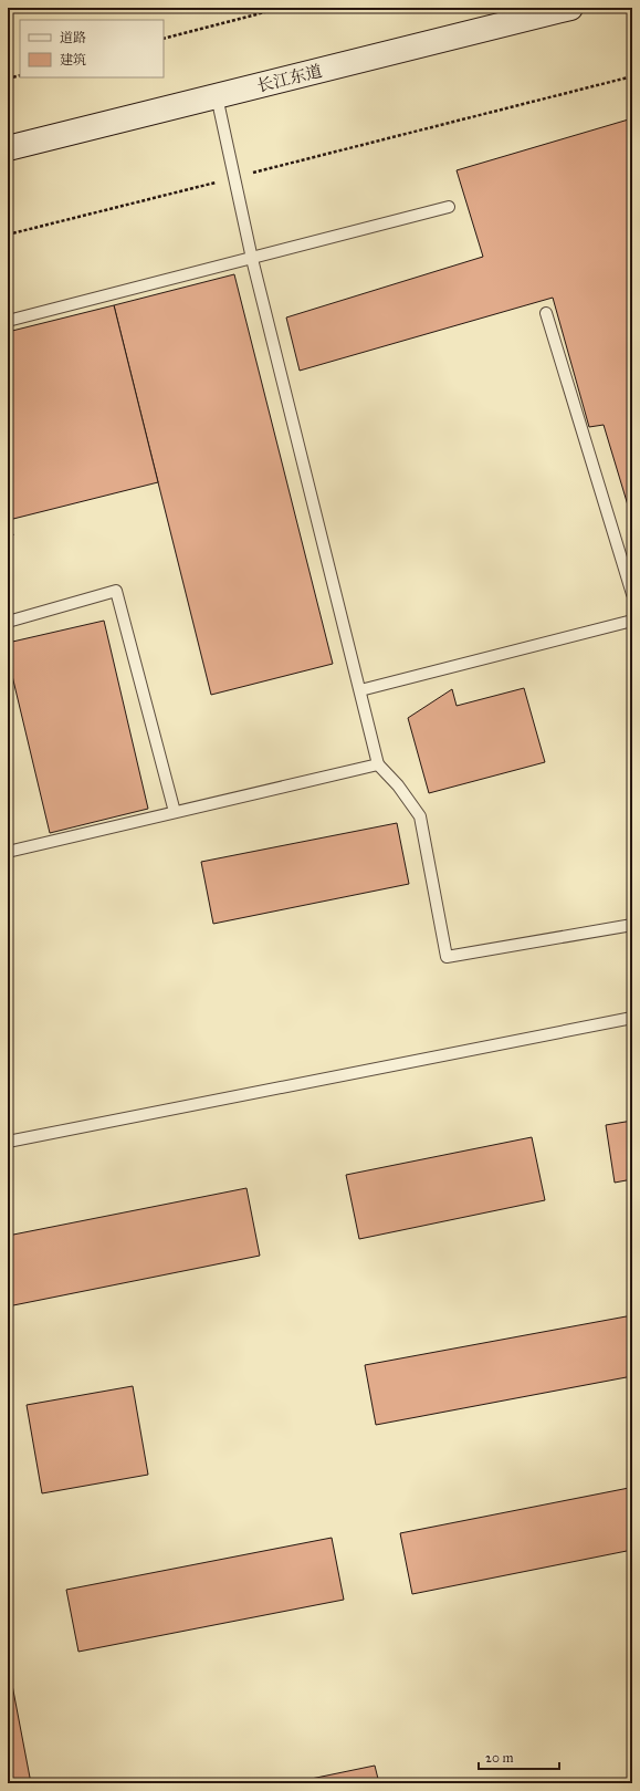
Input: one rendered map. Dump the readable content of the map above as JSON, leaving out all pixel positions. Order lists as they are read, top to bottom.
{
  "streets": {
    "main road": ["长江东道"]
  },
  "legend": ["道路", "建筑"],
  "scale_bar": "20 m"
}
